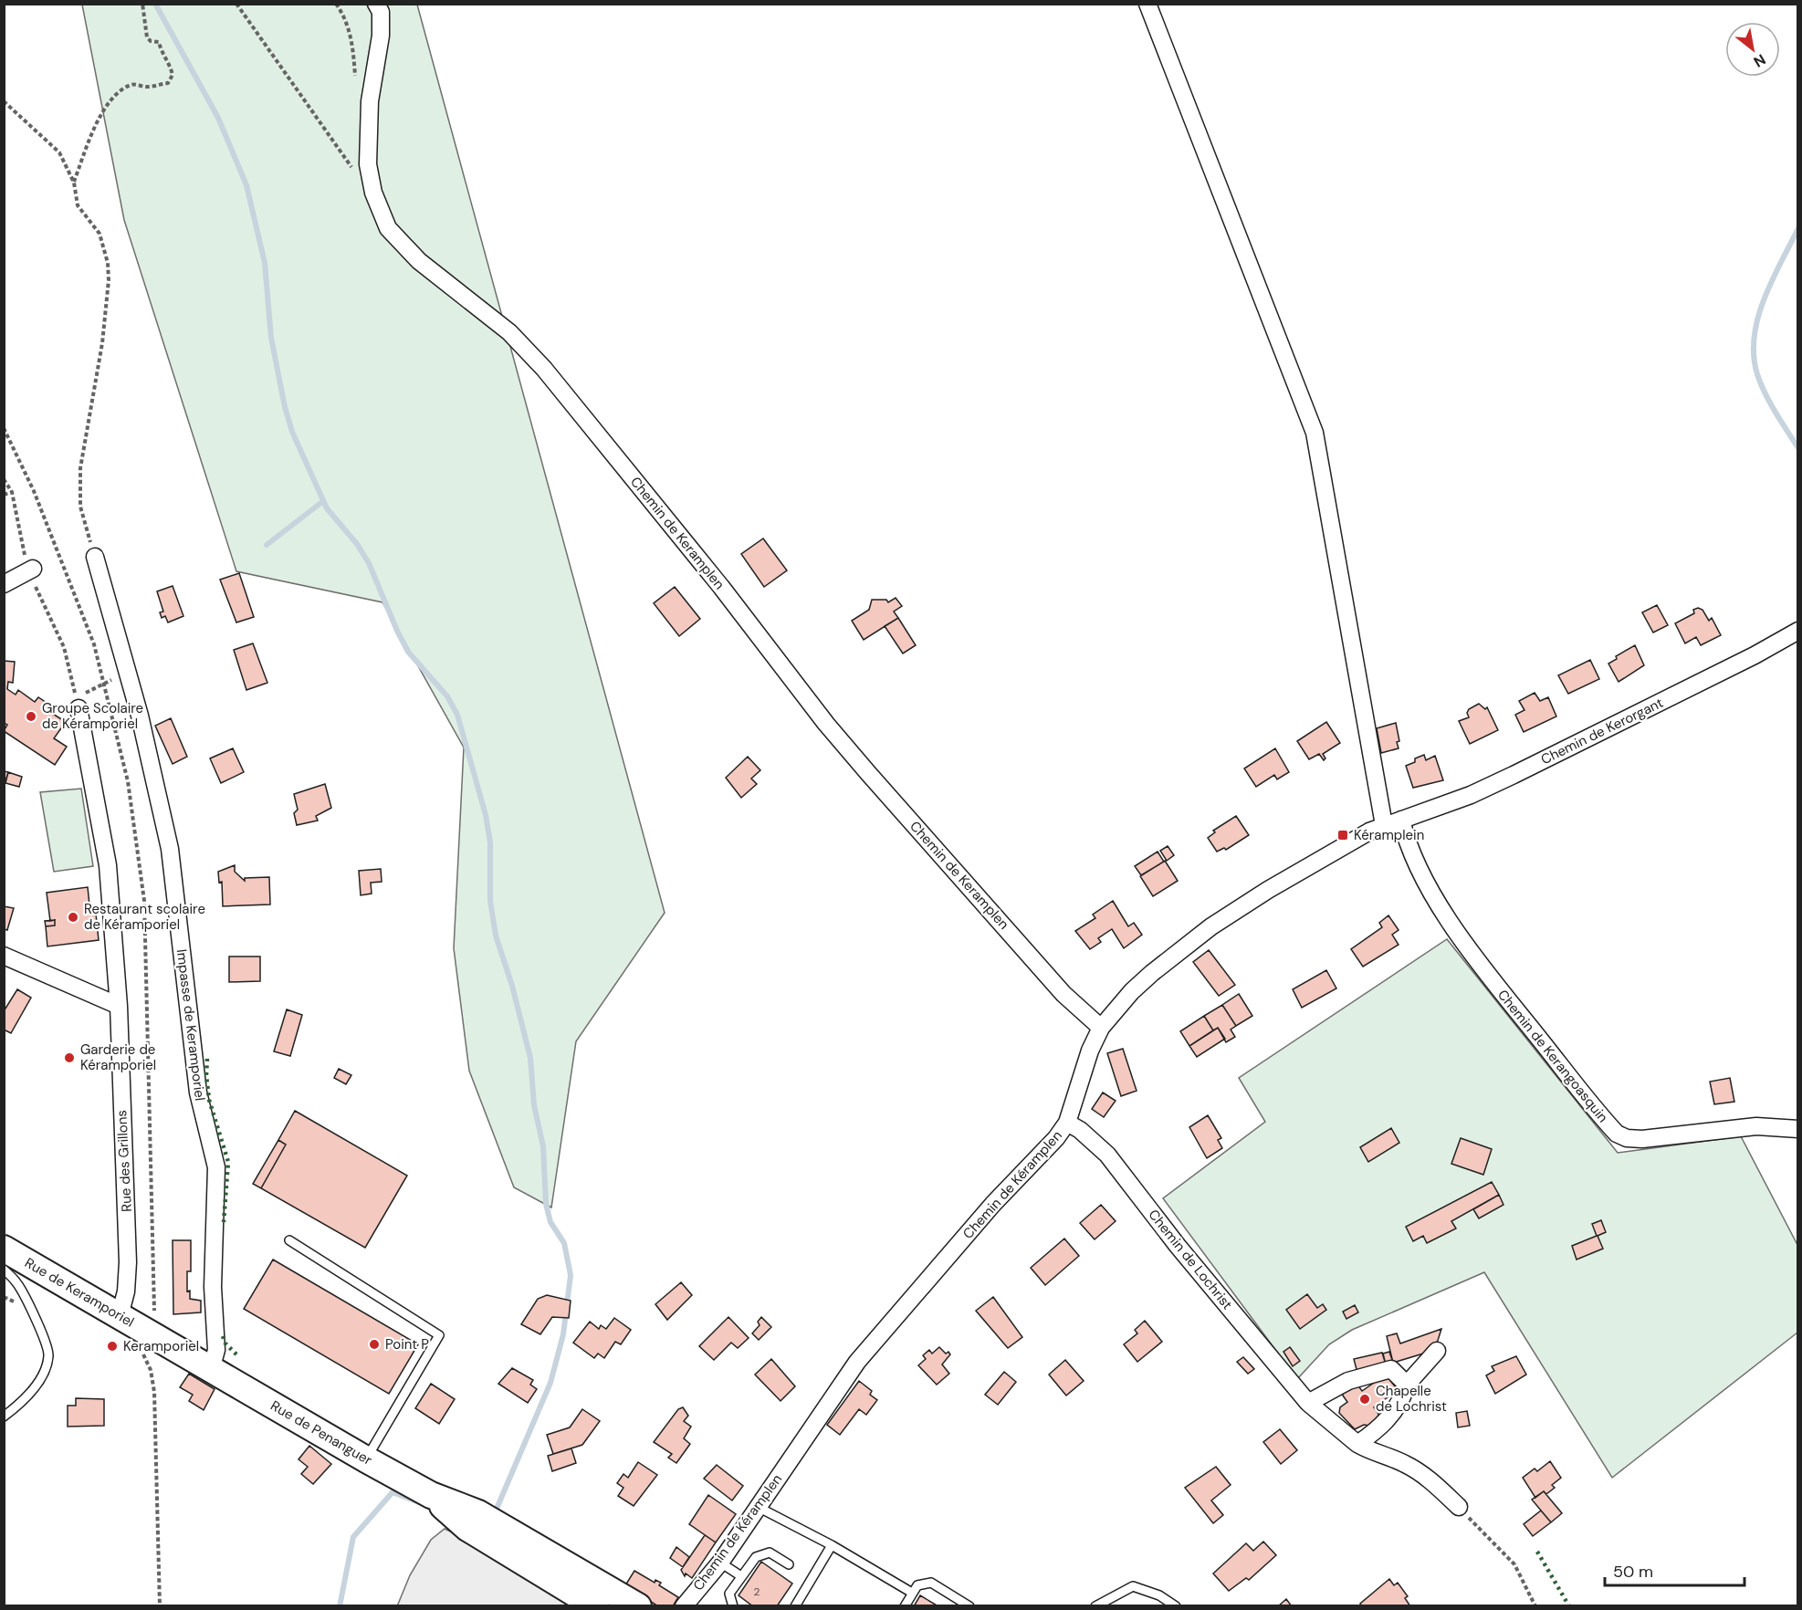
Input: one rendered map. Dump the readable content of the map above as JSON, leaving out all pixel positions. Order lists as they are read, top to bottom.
{
  "streets": {
    "main road": ["Rue de Keramporiel", "Rue de Penanguer"],
    "street": [
      "Chemin de Keramplen",
      "Chemin de Kerorgant",
      "Impasse de Keramporiel",
      "Chemin de Kerangoasquin",
      "Rue des Grillons",
      "Chemin de Kéramplen",
      "Chemin de Lochrist"
    ]
  },
  "crossings": [
    ["Chemin de Keramplen", "Chemin de Kéramplen"],
    ["Chemin de Kerorgant", "Chemin de Kerangoasquin"],
    ["Impasse de Keramporiel", "Rue de Keramporiel"],
    ["Impasse de Keramporiel", "Rue de Penanguer"],
    ["Rue des Grillons", "Rue de Keramporiel"],
    ["Chemin de Kéramplen", "Chemin de Lochrist"],
    ["Rue de Keramporiel", "Rue de Penanguer"]
  ],
  "places": {
    "other": [
      "Groupe Scolaire de Kéramporiel",
      "Restaurant scolaire de Kéramporiel",
      "Garderie de Kéramporiel",
      "Point P",
      "Keramporiel",
      "Chapelle de Lochrist"
    ],
    "transit": ["Kéramplein"]
  },
  "house_numbers": ["2"],
  "scale_bar": "50 m",
  "north": "bottom right"
}
